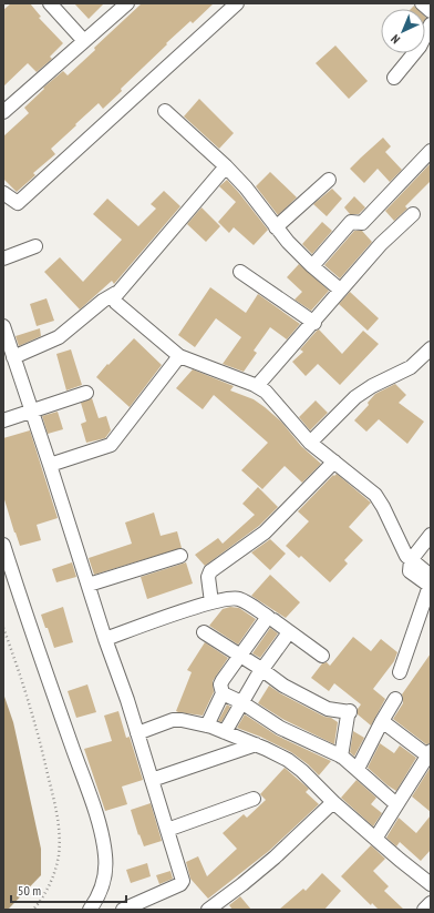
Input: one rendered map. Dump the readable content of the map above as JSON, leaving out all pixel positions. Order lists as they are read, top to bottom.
{
  "scale_bar": "50 m",
  "north": "bottom left"
}
